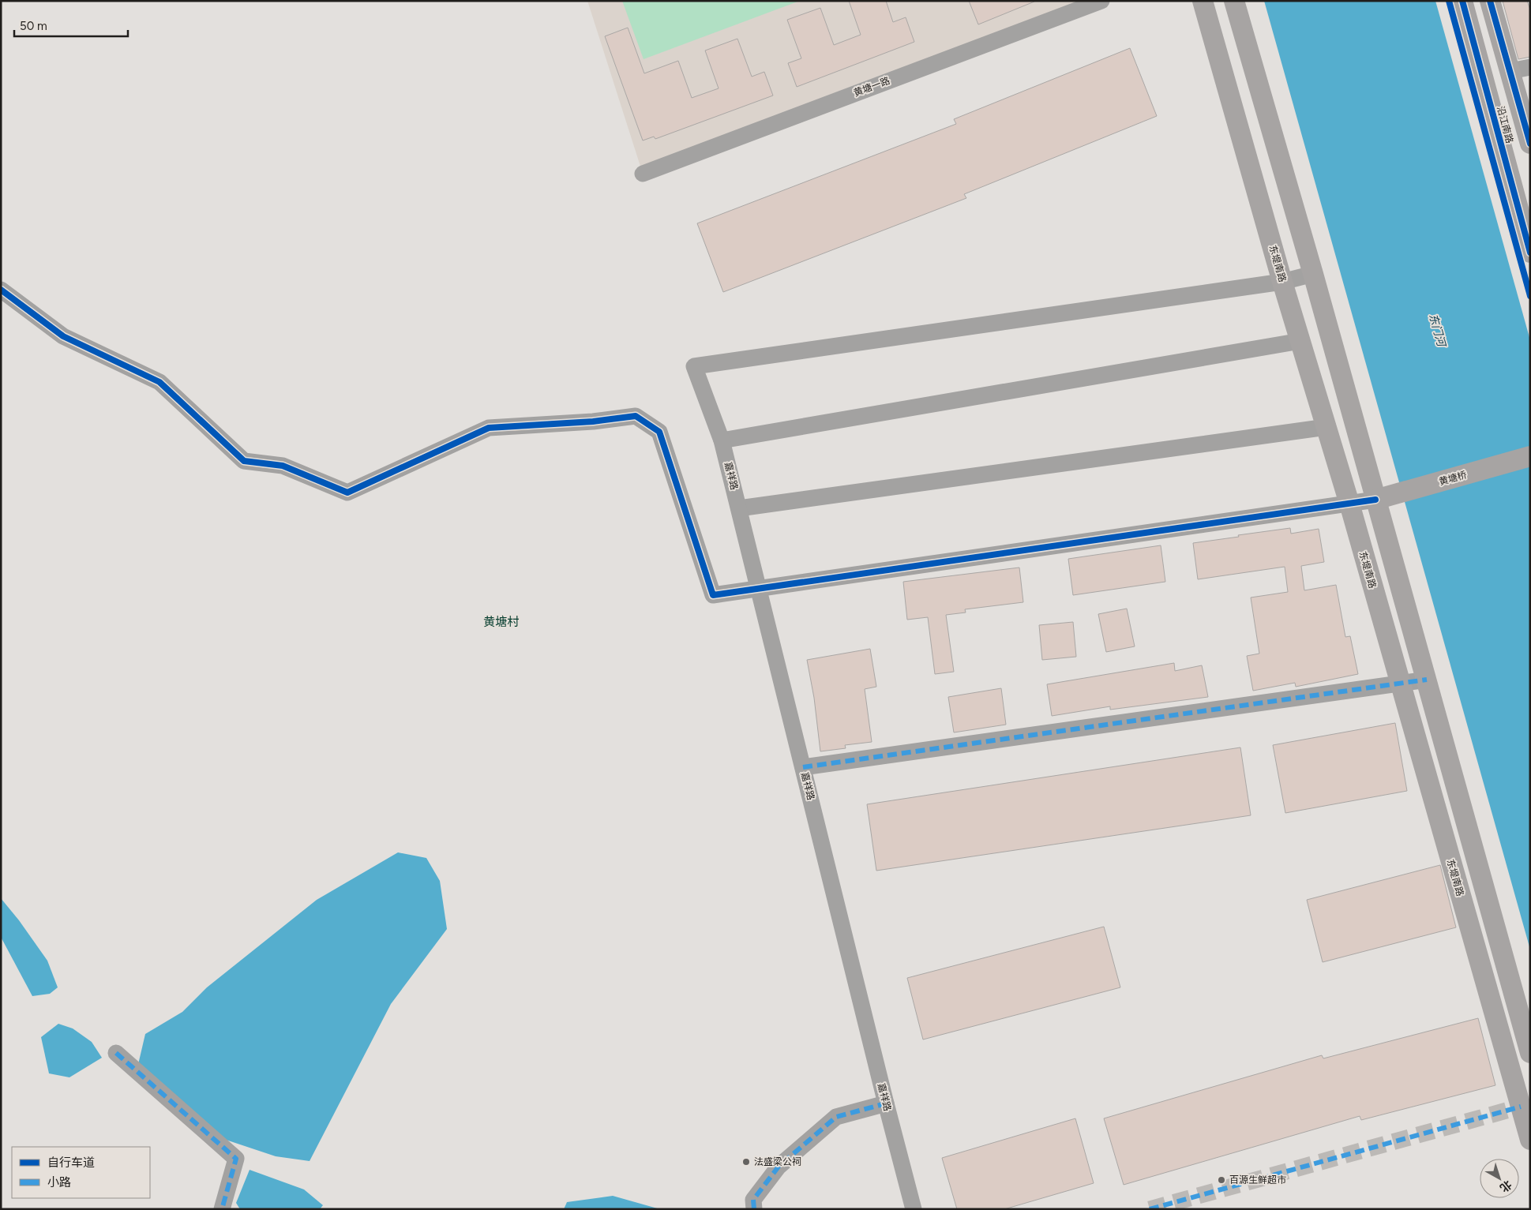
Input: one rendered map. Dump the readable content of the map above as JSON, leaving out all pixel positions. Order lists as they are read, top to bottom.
{
  "streets": {
    "main road": ["沿江南路", "东堤南路", "黄塘桥"],
    "street": ["黄塘一路", "嘉祥路"]
  },
  "crossings": [
    ["东堤南路", "嘉祥路"]
  ],
  "districts": ["黄塘村"],
  "water": ["东门河"],
  "places": ["法盛梁公祠", "百源生鲜超市"],
  "legend": ["自行车道", "小路"],
  "scale_bar": "50 m",
  "north": "bottom right"
}
